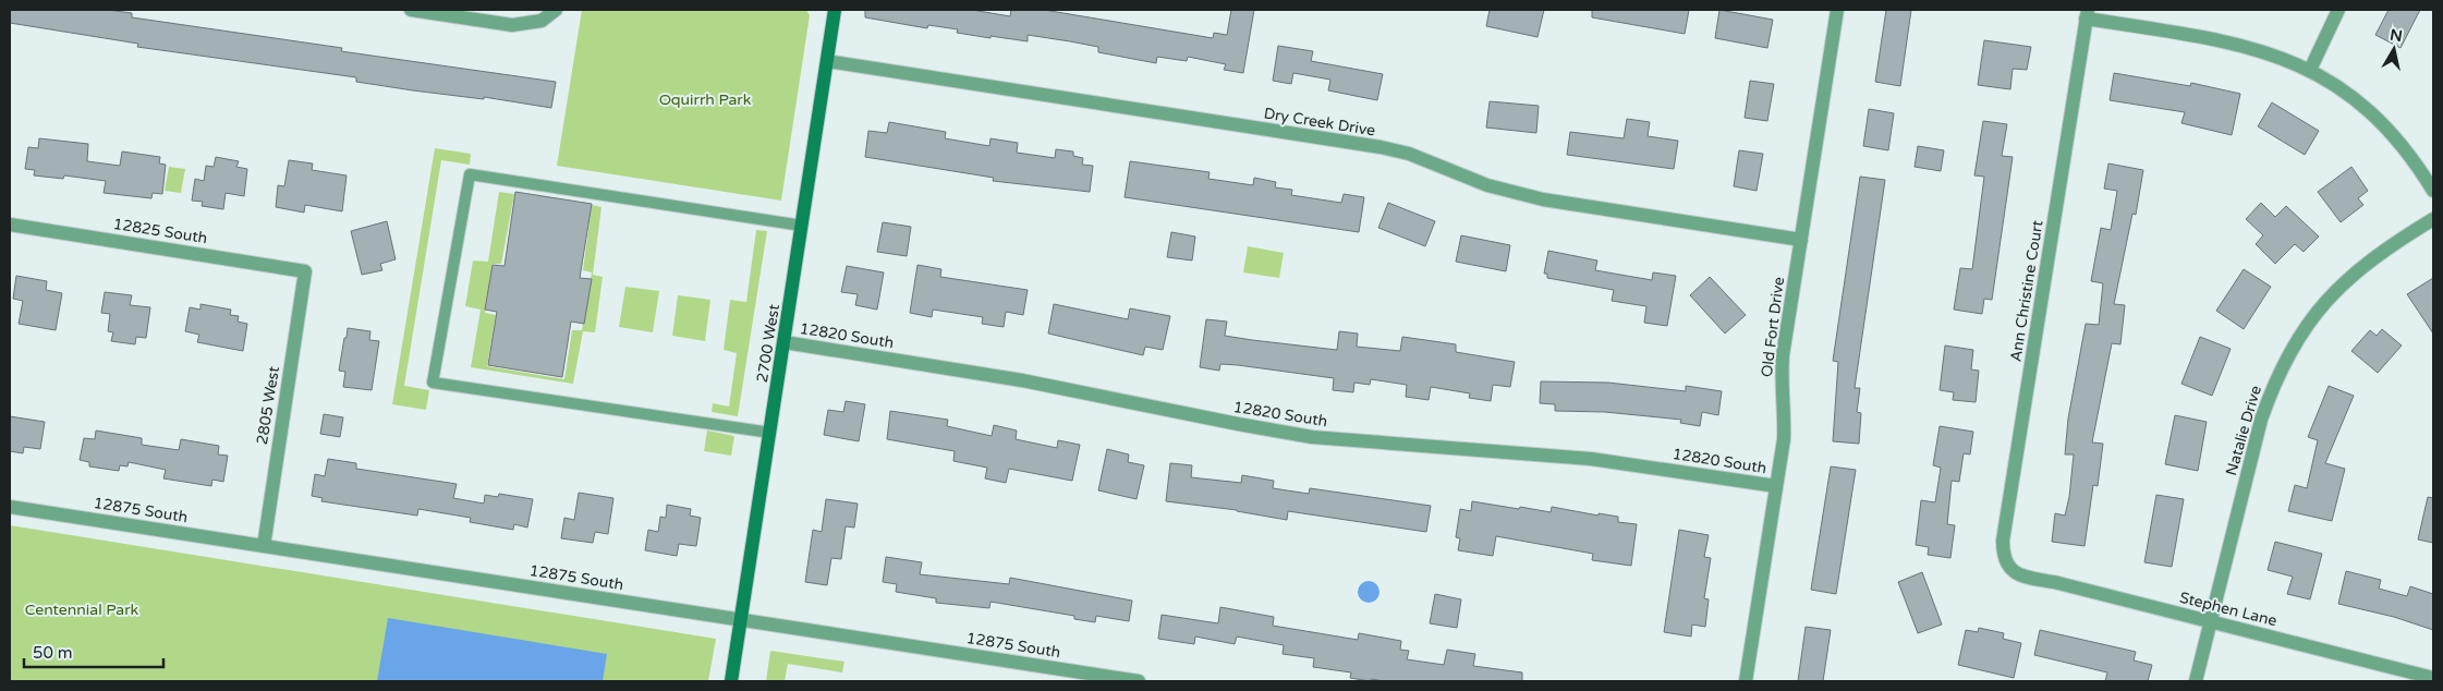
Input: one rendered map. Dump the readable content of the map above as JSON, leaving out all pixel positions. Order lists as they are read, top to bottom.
{
  "streets": {
    "main road": ["2700 West"],
    "street": [
      "Dry Creek Drive",
      "12825 South",
      "Ann Christine Court",
      "Old Fort Drive",
      "12820 South",
      "2805 West",
      "Natalie Drive",
      "12875 South",
      "Stephen Lane"
    ]
  },
  "crossings": [
    ["Dry Creek Drive", "Old Fort Drive"],
    ["Dry Creek Drive", "2700 West"],
    ["12825 South", "2805 West"],
    ["Ann Christine Court", "Stephen Lane"],
    ["Old Fort Drive", "12820 South"],
    ["12820 South", "2700 West"],
    ["2700 West", "12875 South"],
    ["2805 West", "12875 South"],
    ["Natalie Drive", "Stephen Lane"]
  ],
  "parks": ["Oquirrh Park", "Centennial Park"],
  "scale_bar": "50 m",
  "north": "top"
}
